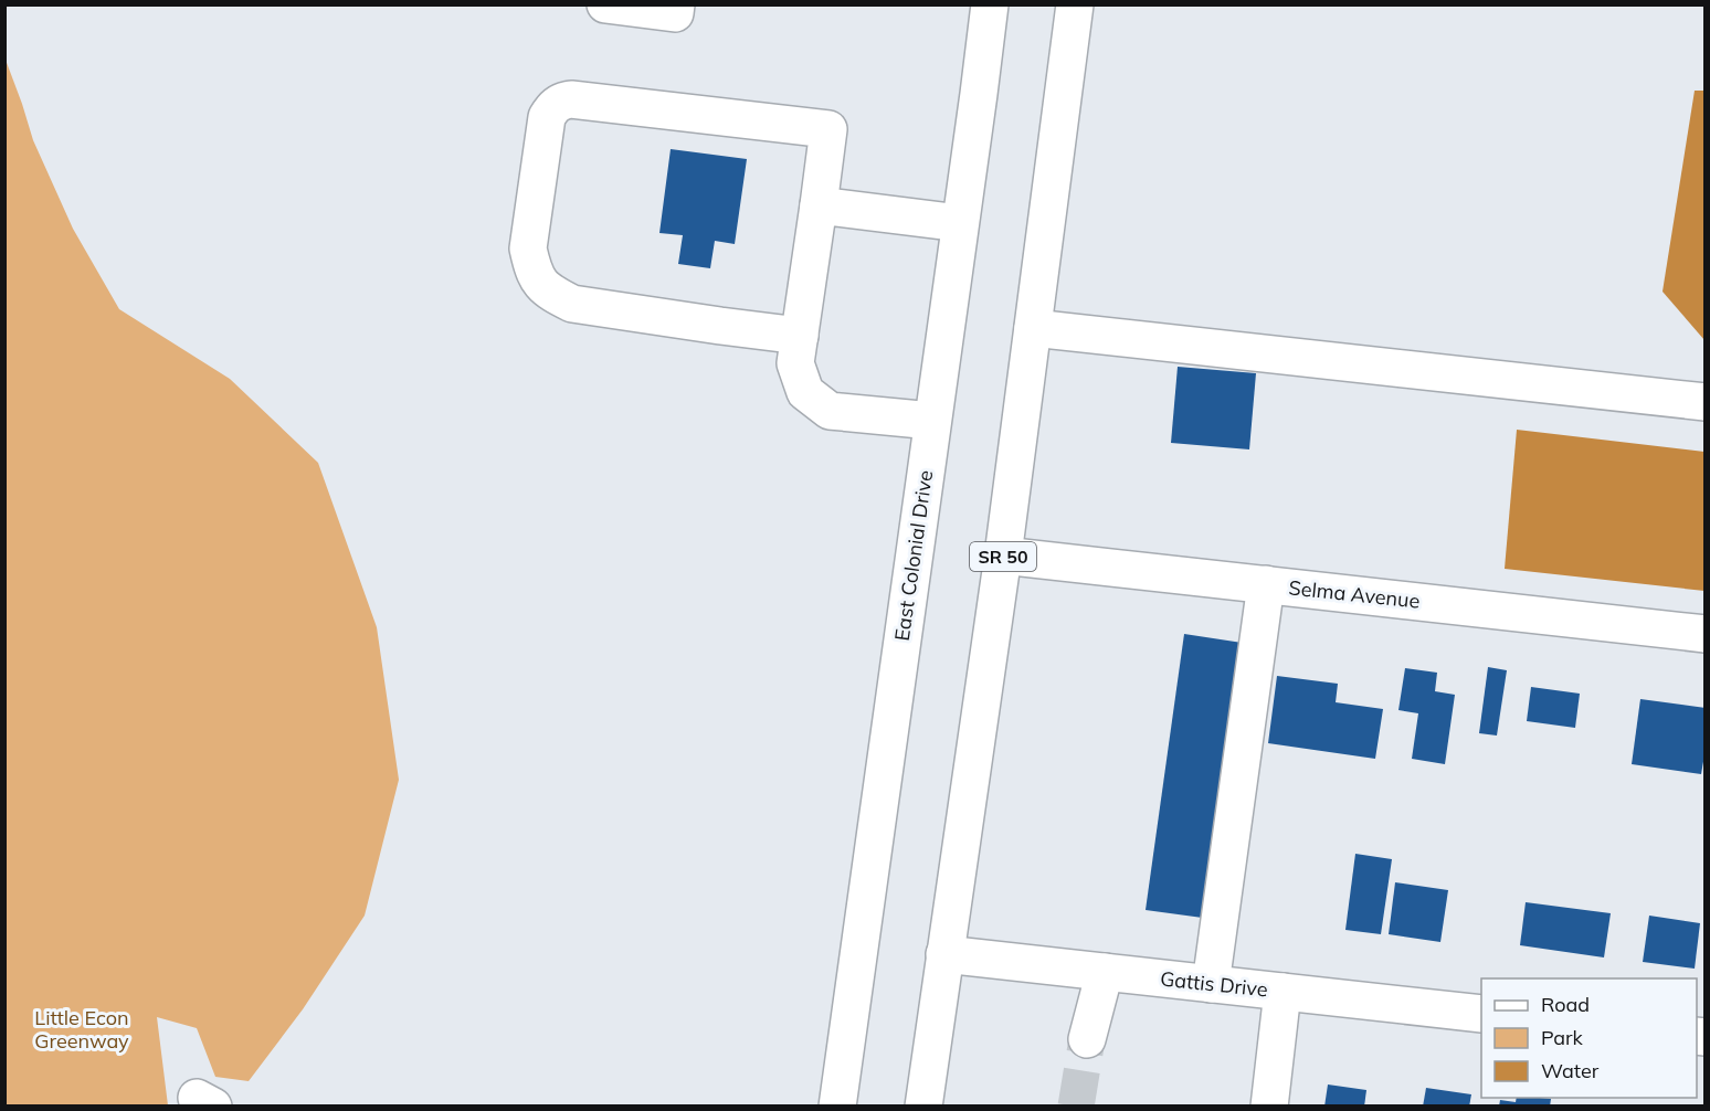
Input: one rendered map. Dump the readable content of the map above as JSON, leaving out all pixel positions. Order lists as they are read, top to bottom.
{
  "streets": {
    "main road": [
      "East Colonial Drive",
      "SR 50",
      "Selma Avenue",
      "Gattis Drive"
    ]
  },
  "crossings": [
    ["SR 50", "Selma Avenue"],
    ["SR 50", "Gattis Drive"]
  ],
  "parks": ["Little Econ Greenway"],
  "legend": ["Road", "Park", "Water"]
}
